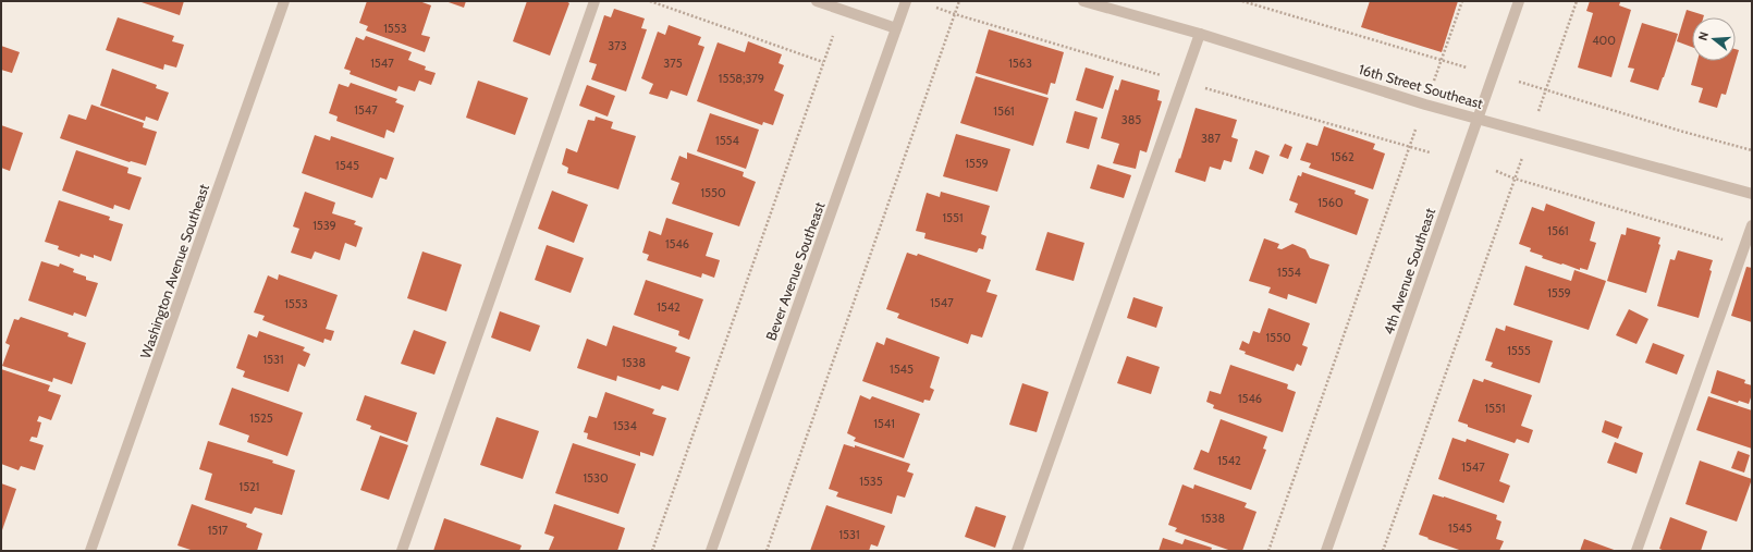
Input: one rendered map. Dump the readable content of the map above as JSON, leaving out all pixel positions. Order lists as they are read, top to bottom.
{
  "streets": {
    "street": [
      "16th Street Southeast",
      "Washington Avenue Southeast",
      "Bever Avenue Southeast",
      "4th Avenue Southeast"
    ]
  },
  "crossings": [
    ["16th Street Southeast", "4th Avenue Southeast"]
  ],
  "house_numbers": [
    "1553",
    "400",
    "373",
    "1547",
    "375",
    "1563",
    "1558;379",
    "1547",
    "1561",
    "385",
    "387",
    "1554",
    "1562",
    "1559",
    "1545",
    "1550",
    "1560",
    "1551",
    "1539",
    "1561",
    "1546",
    "1554",
    "1559",
    "1547",
    "1553",
    "1542",
    "1550",
    "1555",
    "1531",
    "1538",
    "1545",
    "1546",
    "1551",
    "1525",
    "1541",
    "1534",
    "1542",
    "1547",
    "1530",
    "1535",
    "1521",
    "1538",
    "1545",
    "1517",
    "1531"
  ],
  "north": "left"
}
